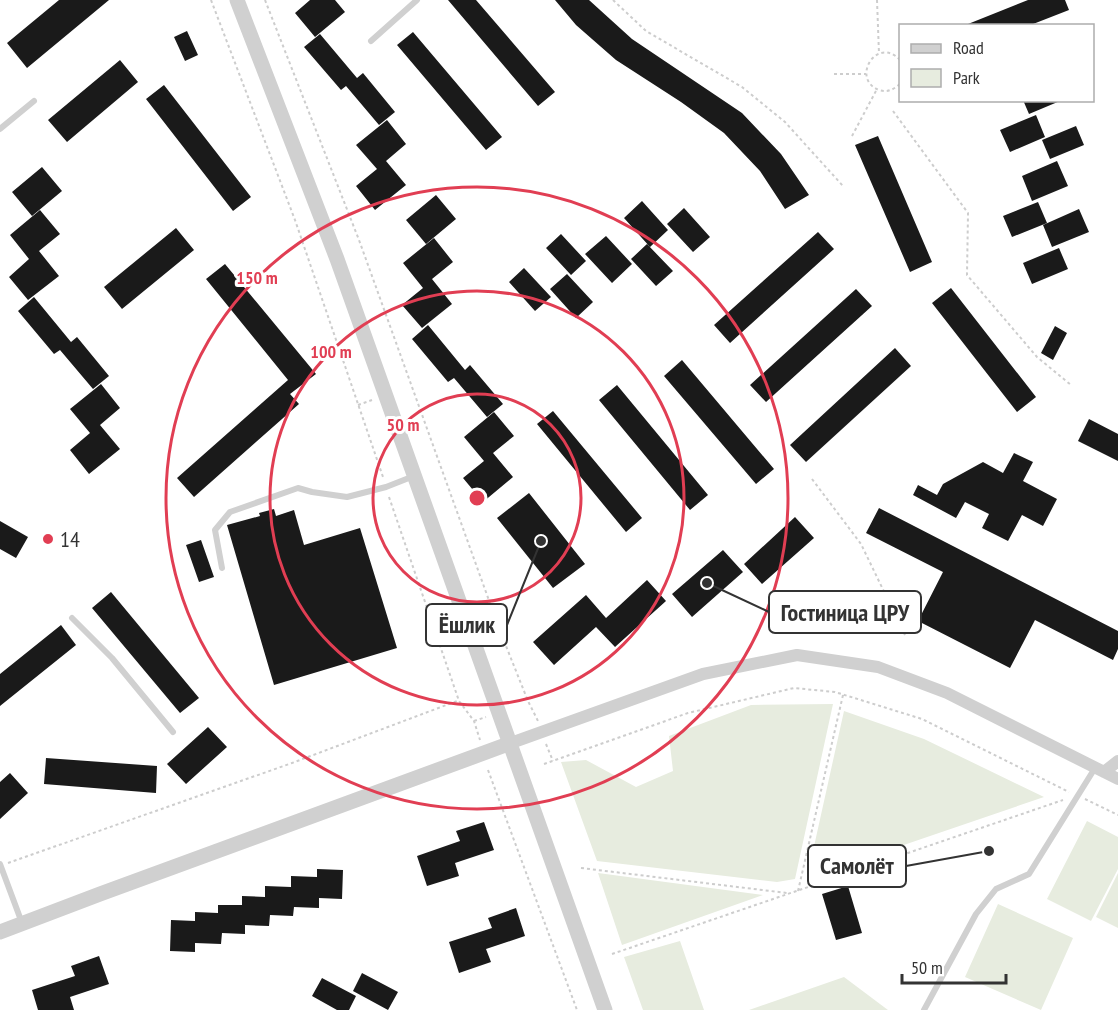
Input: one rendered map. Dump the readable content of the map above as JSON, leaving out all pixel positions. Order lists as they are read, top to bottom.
{
  "places": [
    "14",
    "Ёшлик",
    "Гостиница ЦРУ",
    "Самолёт"
  ],
  "legend": ["Road", "Park"],
  "scale_bar": "50 m",
  "rings": ["150 m", "100 m", "50 m"]
}
